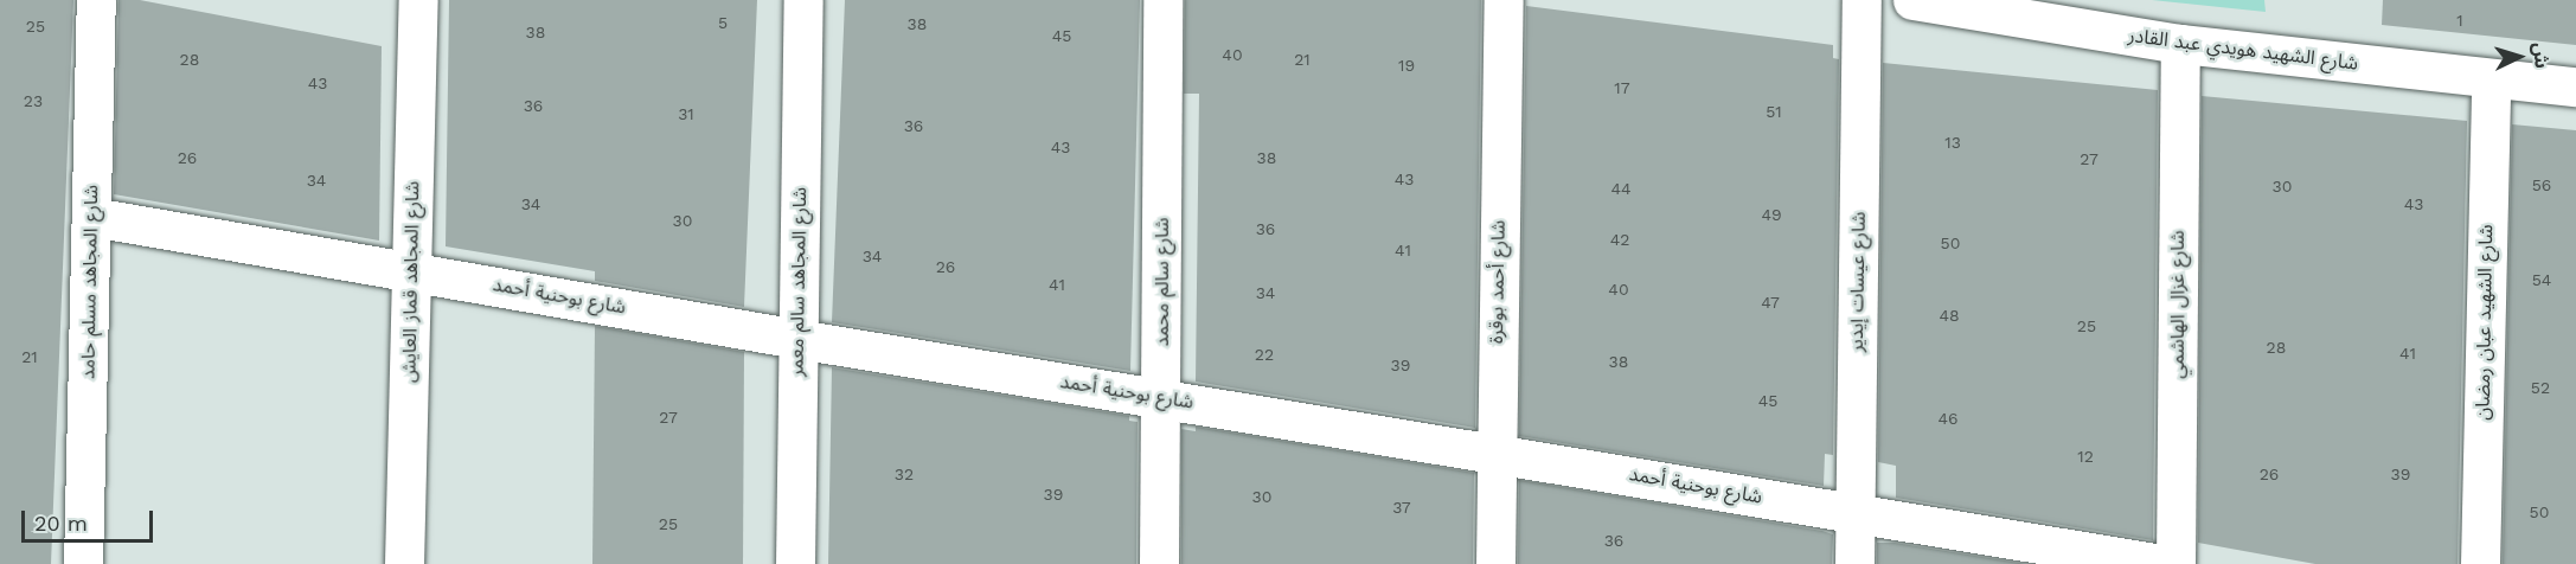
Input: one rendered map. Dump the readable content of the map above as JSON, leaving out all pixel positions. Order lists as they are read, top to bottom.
{
  "streets": {
    "street": [
      "شارع الشهيد هويدي عبد القادر",
      "شارع المجاهد مسلم حامد",
      "شارع المجاهد قماز العايش",
      "شارع المجاهد سالم معمر",
      "شارع سالم محمد",
      "شارع أحمد بوقرة",
      "شارع عيسات إيدير",
      "شارع بوحنية أحمد",
      "شارع غزال الهاشمي",
      "شارع الشهيد عبان رمضان"
    ]
  },
  "crossings": [
    ["شارع الشهيد هويدي عبد القادر", "شارع غزال الهاشمي"],
    ["شارع الشهيد هويدي عبد القادر", "شارع الشهيد عبان رمضان"],
    ["شارع المجاهد مسلم حامد", "شارع بوحنية أحمد"],
    ["شارع المجاهد قماز العايش", "شارع بوحنية أحمد"],
    ["شارع المجاهد سالم معمر", "شارع بوحنية أحمد"],
    ["شارع سالم محمد", "شارع بوحنية أحمد"],
    ["شارع أحمد بوقرة", "شارع بوحنية أحمد"],
    ["شارع عيسات إيدير", "شارع بوحنية أحمد"]
  ],
  "house_numbers": [
    "1",
    "5",
    "38",
    "25",
    "38",
    "45",
    "40",
    "28",
    "21",
    "19",
    "43",
    "17",
    "23",
    "36",
    "51",
    "31",
    "36",
    "13",
    "43",
    "26",
    "38",
    "27",
    "43",
    "34",
    "56",
    "30",
    "44",
    "34",
    "43",
    "49",
    "30",
    "36",
    "42",
    "50",
    "41",
    "34",
    "26",
    "54",
    "41",
    "40",
    "34",
    "47",
    "48",
    "25",
    "28",
    "41",
    "22",
    "21",
    "38",
    "39",
    "52",
    "45",
    "27",
    "46",
    "12",
    "32",
    "26",
    "39",
    "39",
    "30",
    "37",
    "50",
    "25",
    "36"
  ],
  "scale_bar": "20 m",
  "north": "right"
}
